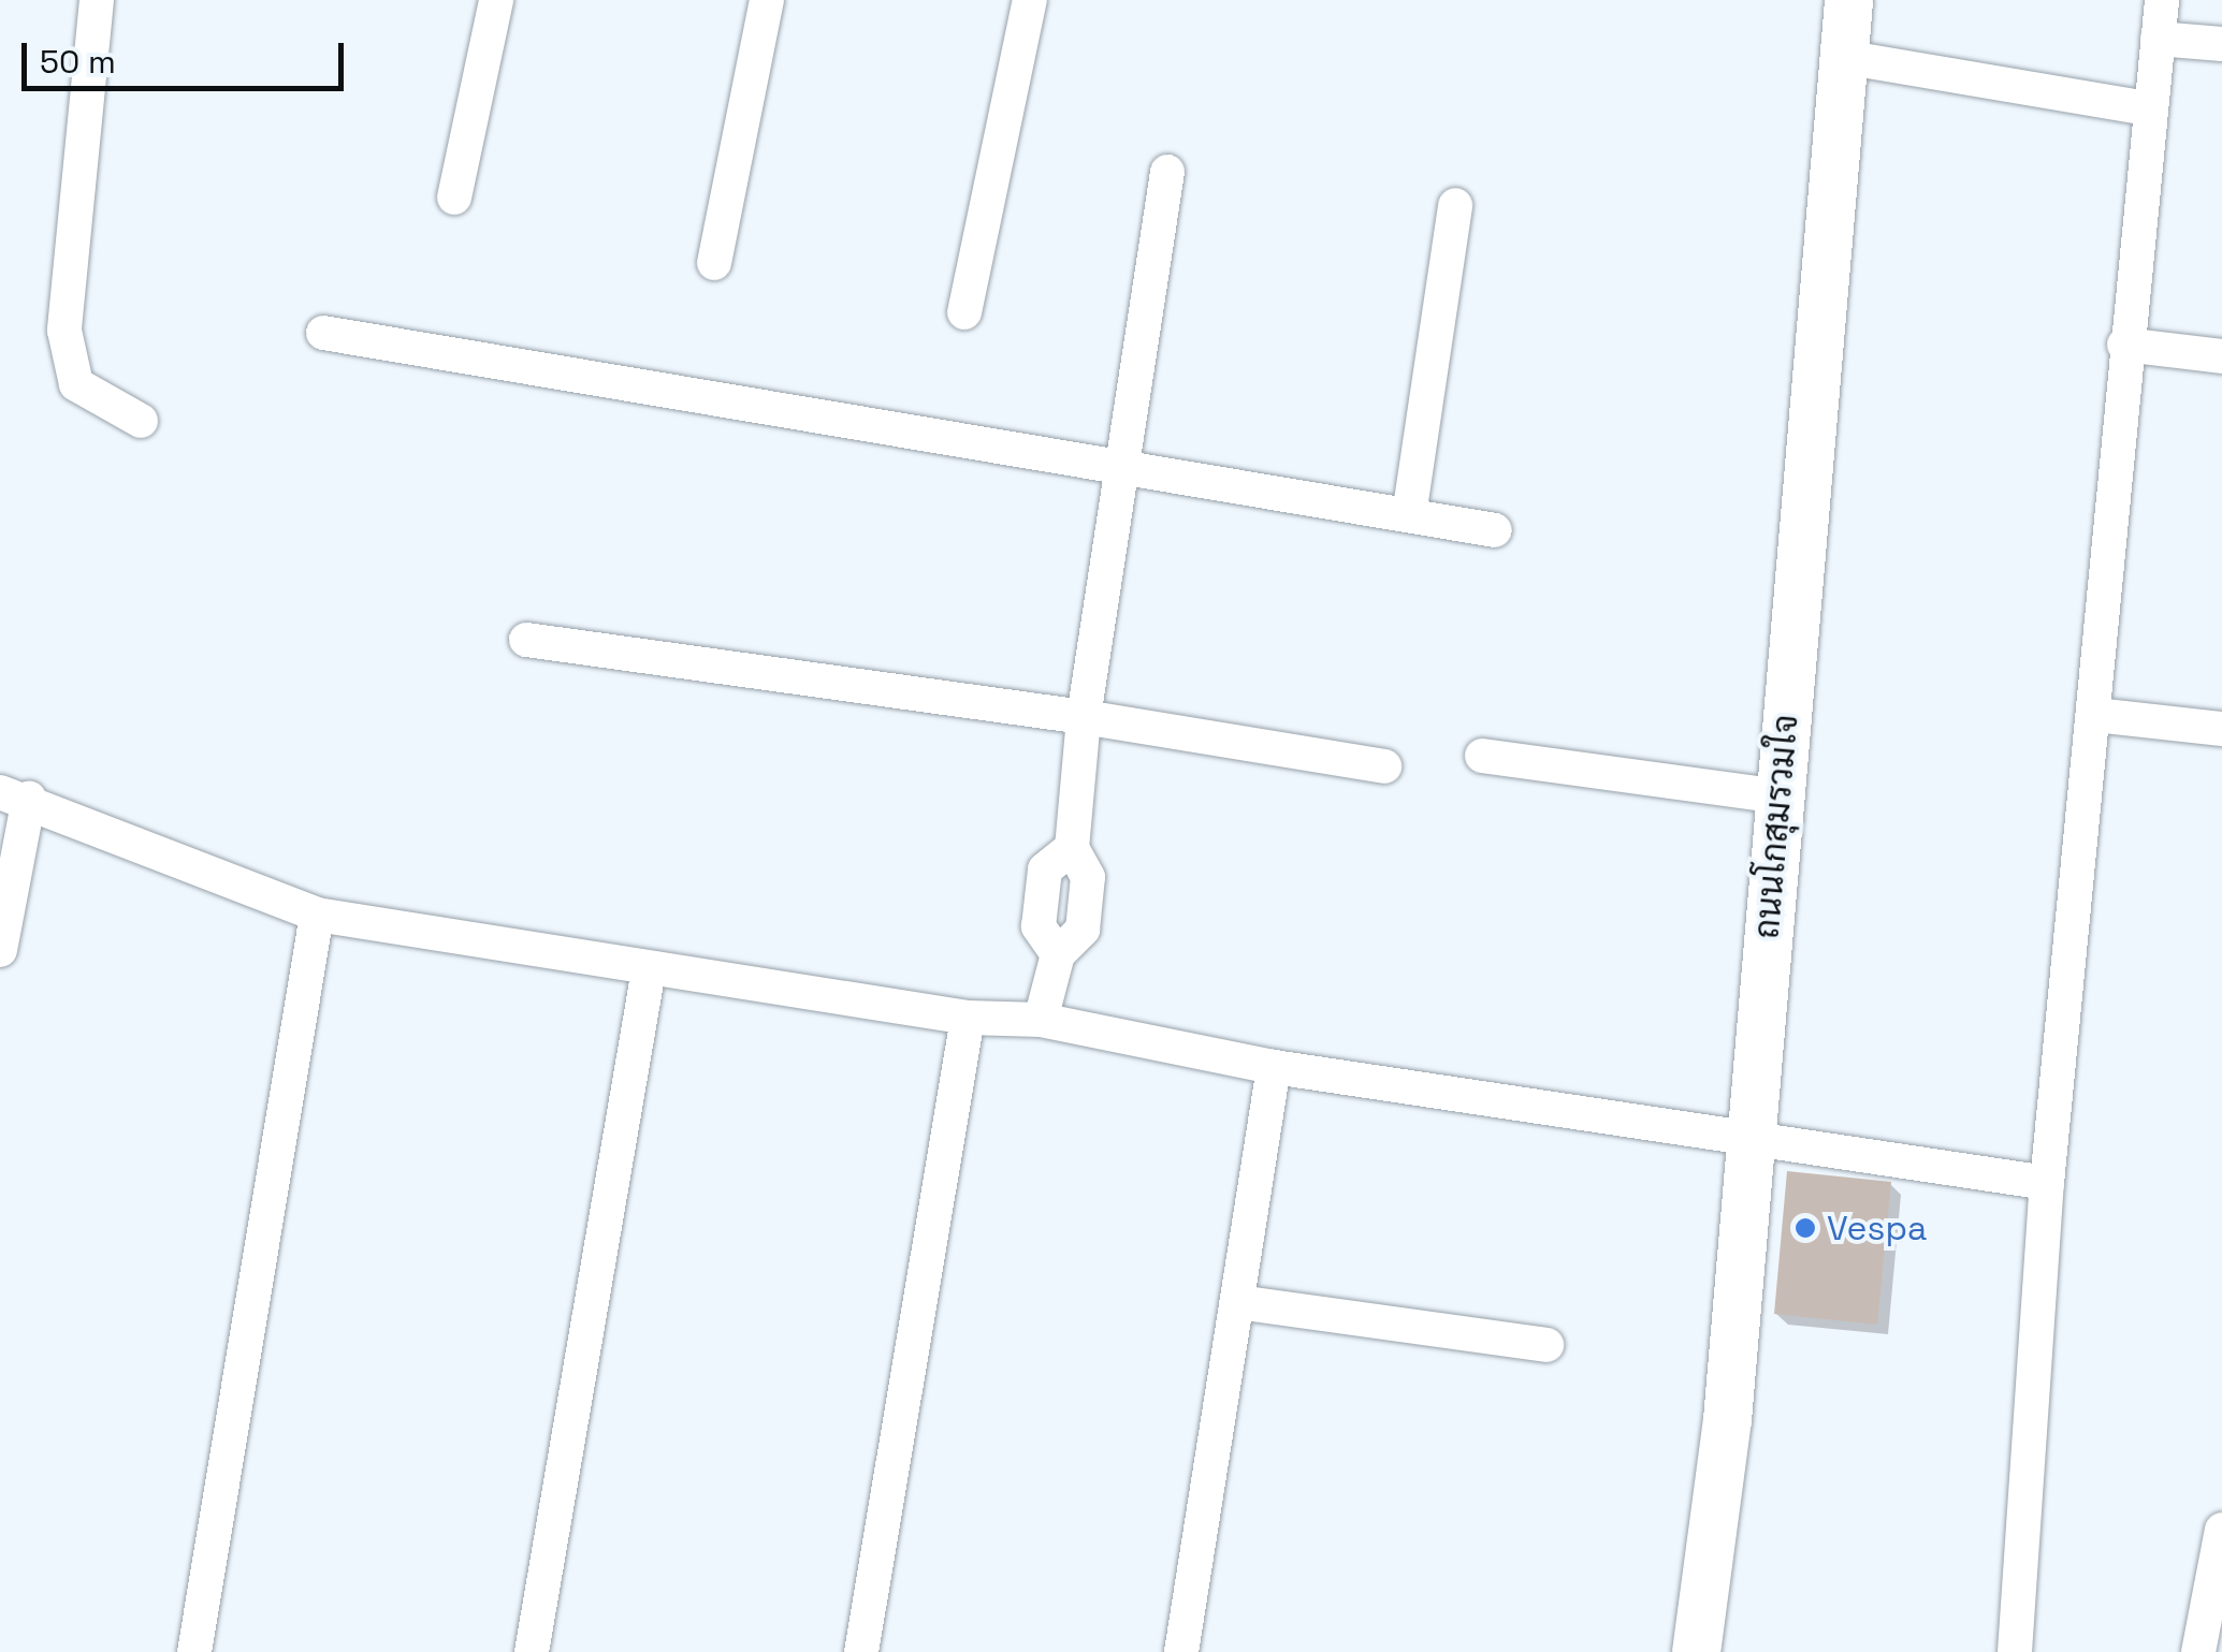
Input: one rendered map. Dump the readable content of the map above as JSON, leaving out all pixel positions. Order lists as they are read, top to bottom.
{
  "streets": {
    "street": ["ถนนโกสุมรวมใจ"]
  },
  "places": ["Vespa"],
  "scale_bar": "50 m"
}
